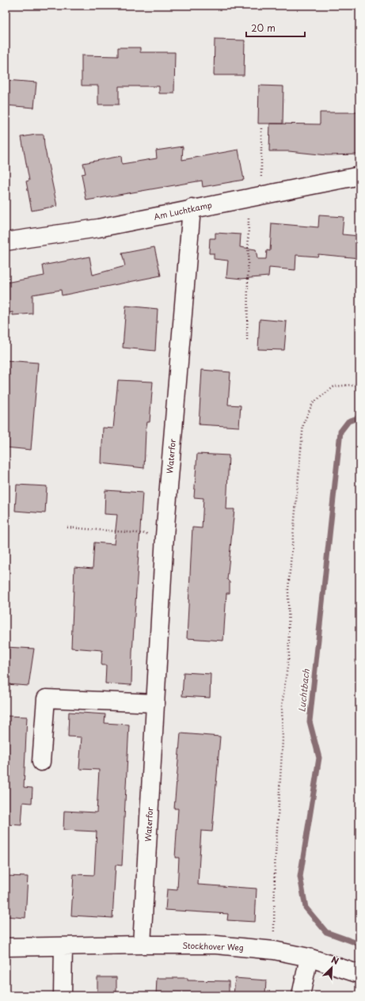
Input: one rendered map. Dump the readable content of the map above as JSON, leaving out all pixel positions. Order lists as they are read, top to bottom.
{
  "streets": {
    "street": ["Am Luchtkamp", "Waterfor", "Stockhover Weg"]
  },
  "crossings": [
    ["Am Luchtkamp", "Waterfor"],
    ["Waterfor", "Stockhover Weg"]
  ],
  "water": ["Luchtbach"],
  "scale_bar": "20 m",
  "north": "top right"
}
